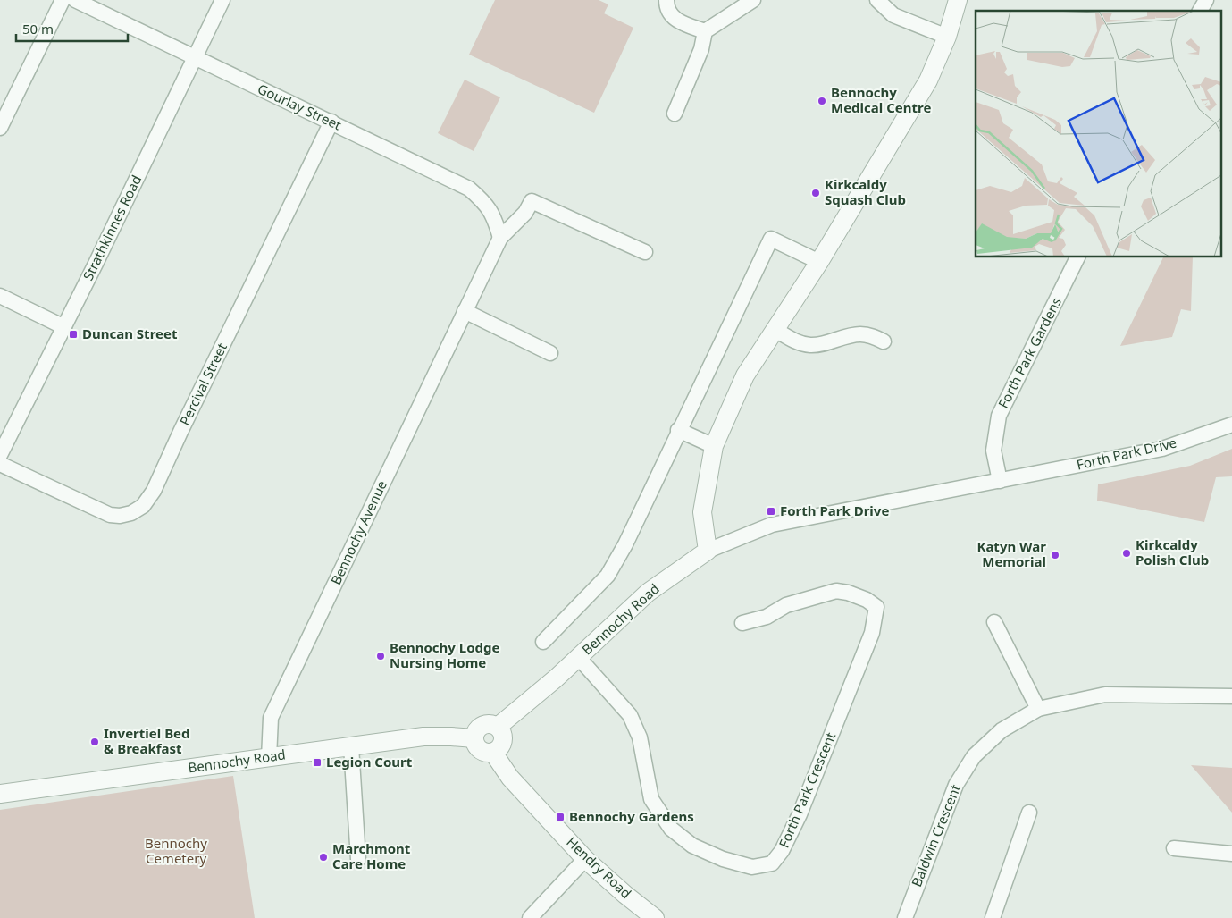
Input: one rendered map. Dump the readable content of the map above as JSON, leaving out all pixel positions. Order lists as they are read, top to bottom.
{
  "streets": {
    "street": [
      "Gourlay Street",
      "Strathkinnes Road",
      "Forth Park Gardens",
      "Percival Street",
      "Forth Park Drive",
      "Bennochy Avenue",
      "Bennochy Road",
      "Forth Park Crescent",
      "Baldwin Crescent",
      "Hendry Road"
    ]
  },
  "crossings": [
    ["Gourlay Street", "Strathkinnes Road"],
    ["Gourlay Street", "Percival Street"],
    ["Gourlay Street", "Bennochy Avenue"],
    ["Forth Park Gardens", "Forth Park Drive"],
    ["Forth Park Drive", "Bennochy Road"],
    ["Bennochy Avenue", "Bennochy Road"],
    ["Bennochy Road", "Forth Park Crescent"],
    ["Bennochy Road", "Hendry Road"]
  ],
  "parks": ["Bennochy Cemetery"],
  "places": {
    "other": [
      "Bennochy Medical Centre",
      "Kirkcaldy Squash Club",
      "Kirkcaldy Polish Club",
      "Katyn War Memorial",
      "Bennochy Lodge Nursing Home",
      "Invertiel Bed & Breakfast",
      "Marchmont Care Home"
    ],
    "transit": [
      "Duncan Street",
      "Forth Park Drive",
      "Legion Court",
      "Bennochy Gardens"
    ]
  },
  "scale_bar": "50 m"
}
